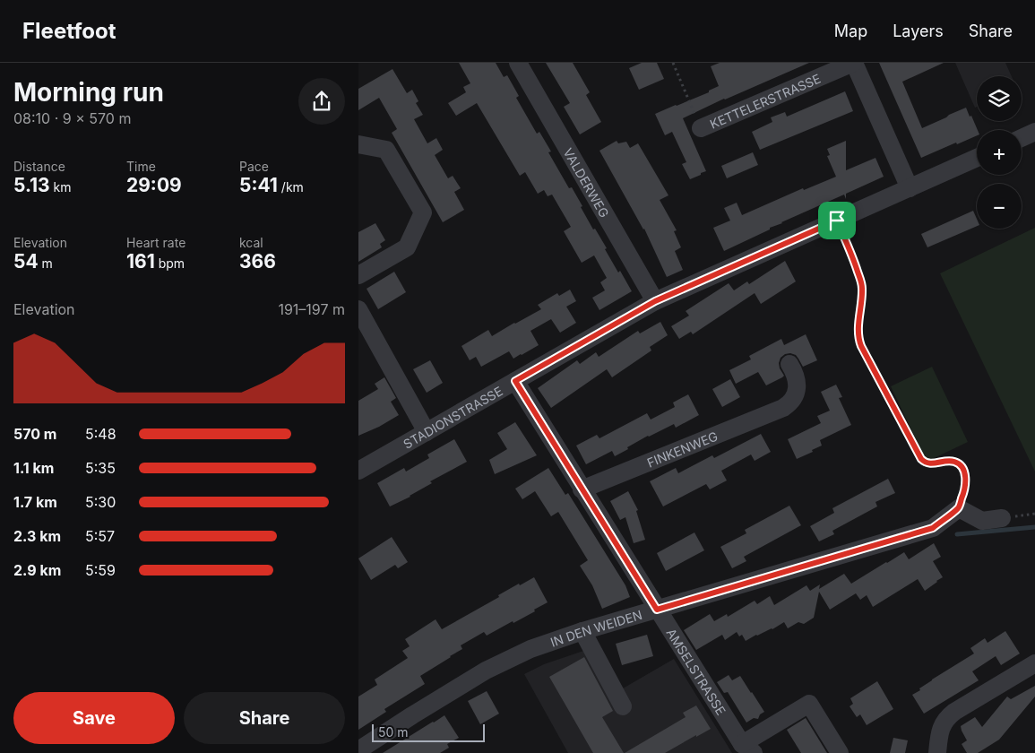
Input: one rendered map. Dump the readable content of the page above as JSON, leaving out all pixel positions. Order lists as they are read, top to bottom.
{
  "streets": {
    "street": [
      "KETTELERSTRASSE",
      "VALDERWEG",
      "STADIONSTRASSE",
      "FINKENWEG",
      "IN DEN WEIDEN",
      "AMSELSTRASSE"
    ]
  },
  "crossings": [
    ["KETTELERSTRASSE", "STADIONSTRASSE"],
    ["VALDERWEG", "STADIONSTRASSE"],
    ["STADIONSTRASSE", "AMSELSTRASSE"],
    ["FINKENWEG", "AMSELSTRASSE"],
    ["IN DEN WEIDEN", "AMSELSTRASSE"]
  ],
  "scale_bar": "50 m",
  "page": {
    "header": "Fleetfoot",
    "nav": ["Map", "Layers", "Share"],
    "heading": ["Morning run", "08:10 · 9 × 570 m"],
    "map_buttons": ["+", "−"],
    "stats": [
      ["Distance", "5.13 km"],
      ["Time", "29:09"],
      ["Pace", "5:41 /km"],
      ["Elevation", "54 m"],
      ["Heart rate", "161 bpm"],
      ["kcal", "366"]
    ],
    "chart": ["Elevation", "191–197 m"],
    "list": [
      {
        "name": "570 m",
        "note": "5:48"
      },
      {
        "name": "1.1 km",
        "note": "5:35"
      },
      {
        "name": "1.7 km",
        "note": "5:30"
      },
      {
        "name": "2.3 km",
        "note": "5:57"
      },
      {
        "name": "2.9 km",
        "note": "5:59"
      }
    ],
    "buttons": ["Save", "Share"],
    "scale": "50 m"
  }
}
